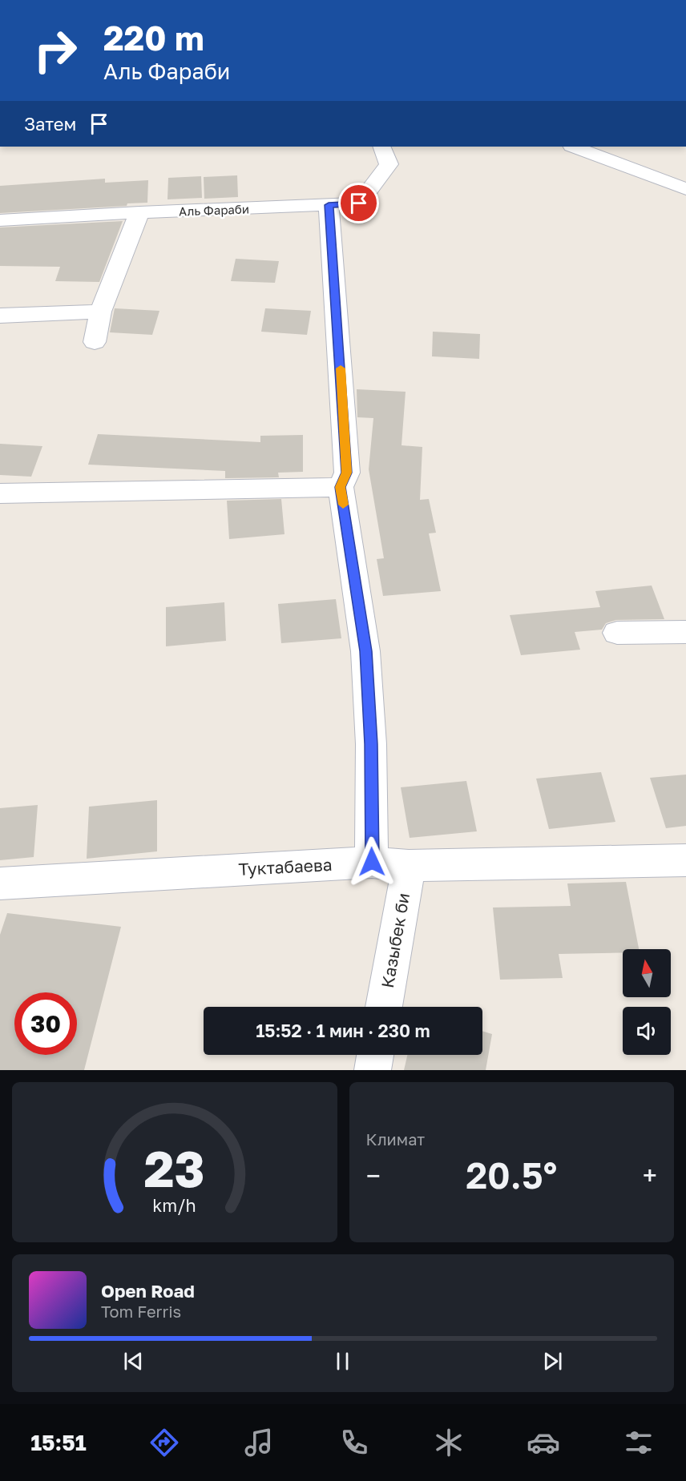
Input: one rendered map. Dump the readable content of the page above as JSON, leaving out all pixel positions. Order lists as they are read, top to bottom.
{
  "streets": {
    "street": ["Аль Фараби", "Туктабаева", "Казыбек би"]
  },
  "crossings": [
    ["Туктабаева", "Казыбек би"]
  ],
  "north": "top",
  "page": {
    "turn": ["220 m", "Аль Фараби"],
    "then": "Затем",
    "limit": "30",
    "trip": "15:52 · 1 мин · 230 m",
    "tile": "Климат",
    "heat": ["−", "20.5°", "+"],
    "song": ["Open Road", "Tom Ferris"],
    "tabs": "15:51",
    "gauge": ["23", "km/h"]
  }
}
